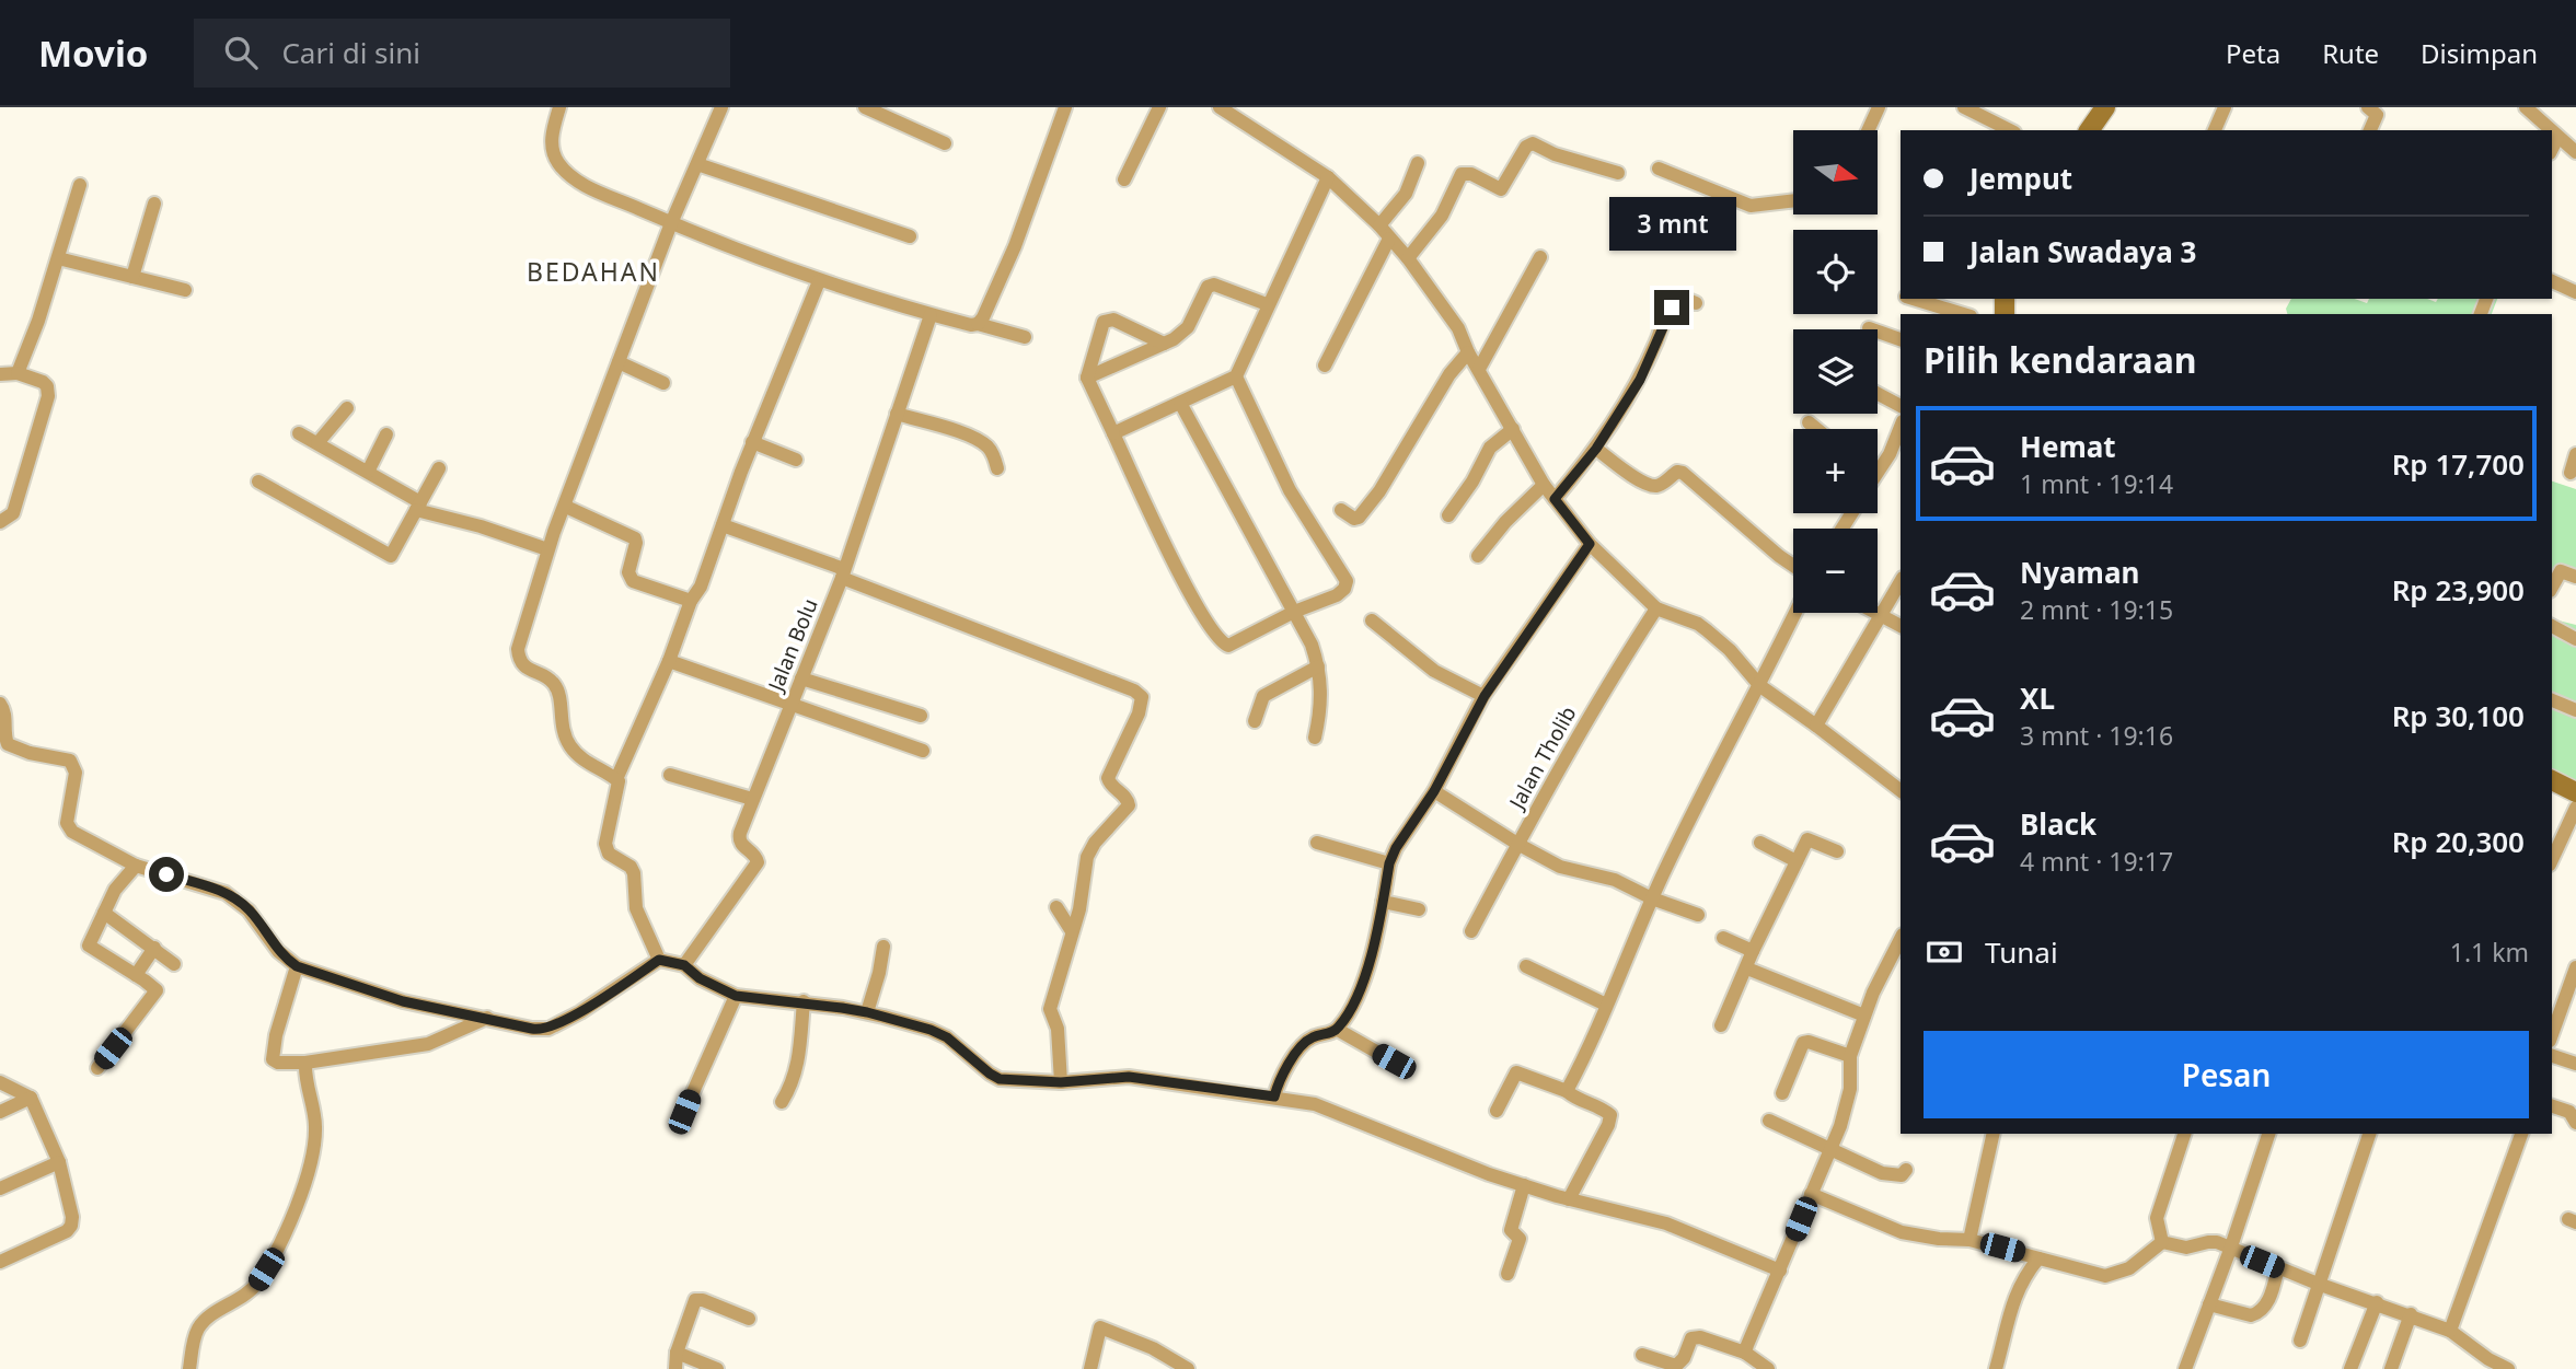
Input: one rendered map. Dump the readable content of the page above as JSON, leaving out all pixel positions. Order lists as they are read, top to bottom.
{
  "streets": {
    "street": ["Jalan Bolu", "Jalan Tholib"]
  },
  "districts": ["BEDAHAN"],
  "north": "right",
  "page": {
    "header": "Movio",
    "search": "Cari di sini",
    "nav": ["Peta", "Rute", "Disimpan"],
    "map_buttons": ["+", "−"],
    "banner": ["Jemput", "Jalan Swadaya 3"],
    "bubble": "3 mnt",
    "heading": "Pilih kendaraan",
    "list": [
      {
        "name": "Hemat",
        "note": "1 mnt · 19:14",
        "value": "Rp 17,700"
      },
      {
        "name": "Nyaman",
        "note": "2 mnt · 19:15",
        "value": "Rp 23,900"
      },
      {
        "name": "XL",
        "note": "3 mnt · 19:16",
        "value": "Rp 30,100"
      },
      {
        "name": "Black",
        "note": "4 mnt · 19:17",
        "value": "Rp 20,300"
      }
    ],
    "pay": ["Tunai", "1.1 km"],
    "buttons": "Pesan"
  }
}
